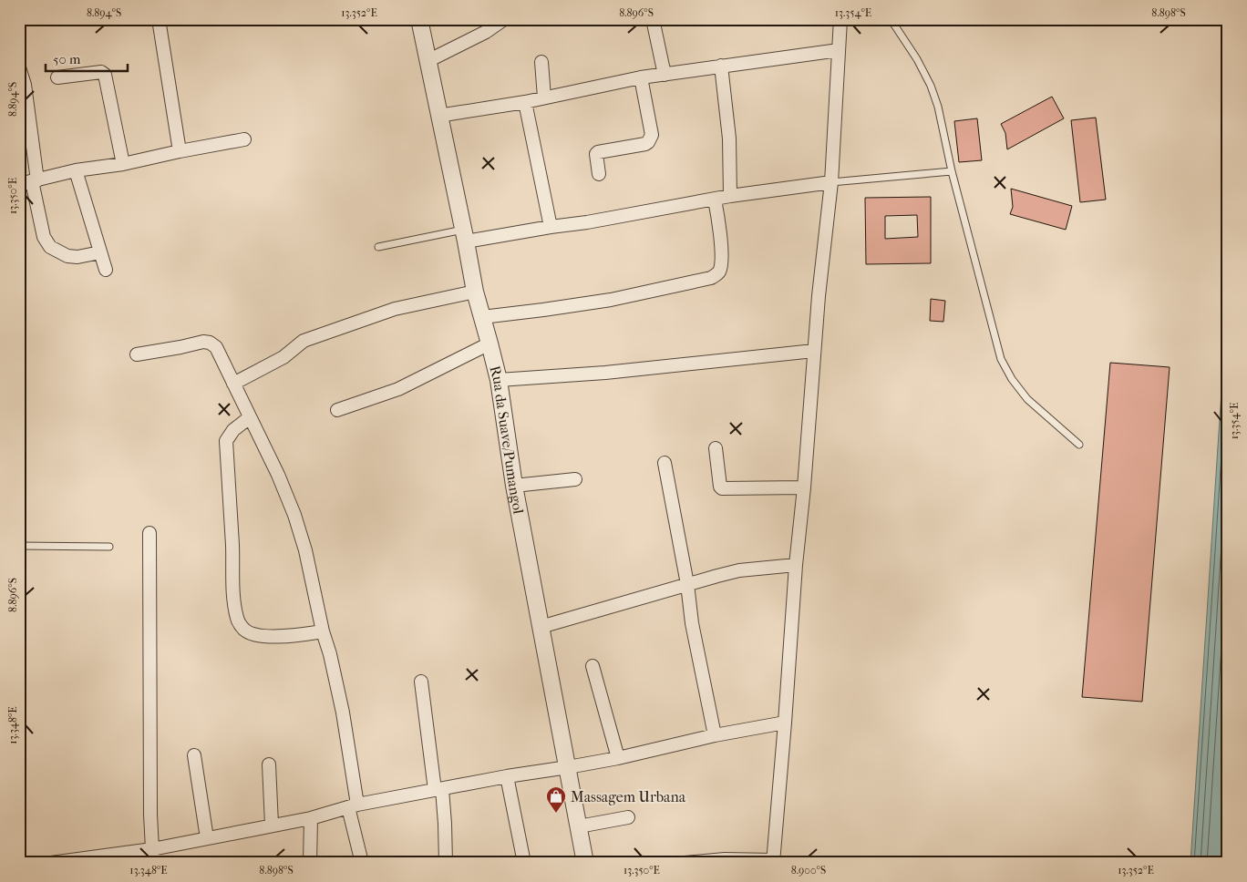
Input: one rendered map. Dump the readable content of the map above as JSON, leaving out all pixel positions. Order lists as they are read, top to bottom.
{
  "streets": {
    "street": ["Rua da Suave/Pumangol"]
  },
  "places": {
    "shop": ["Massagem Urbana"]
  },
  "scale_bar": "50 m",
  "coordinates": [
    "8.894°S",
    "13.352°E",
    "8.896°S",
    "13.354°E",
    "8.898°S",
    "13.350°E",
    "13.348°E",
    "8.900°S"
  ]
}
